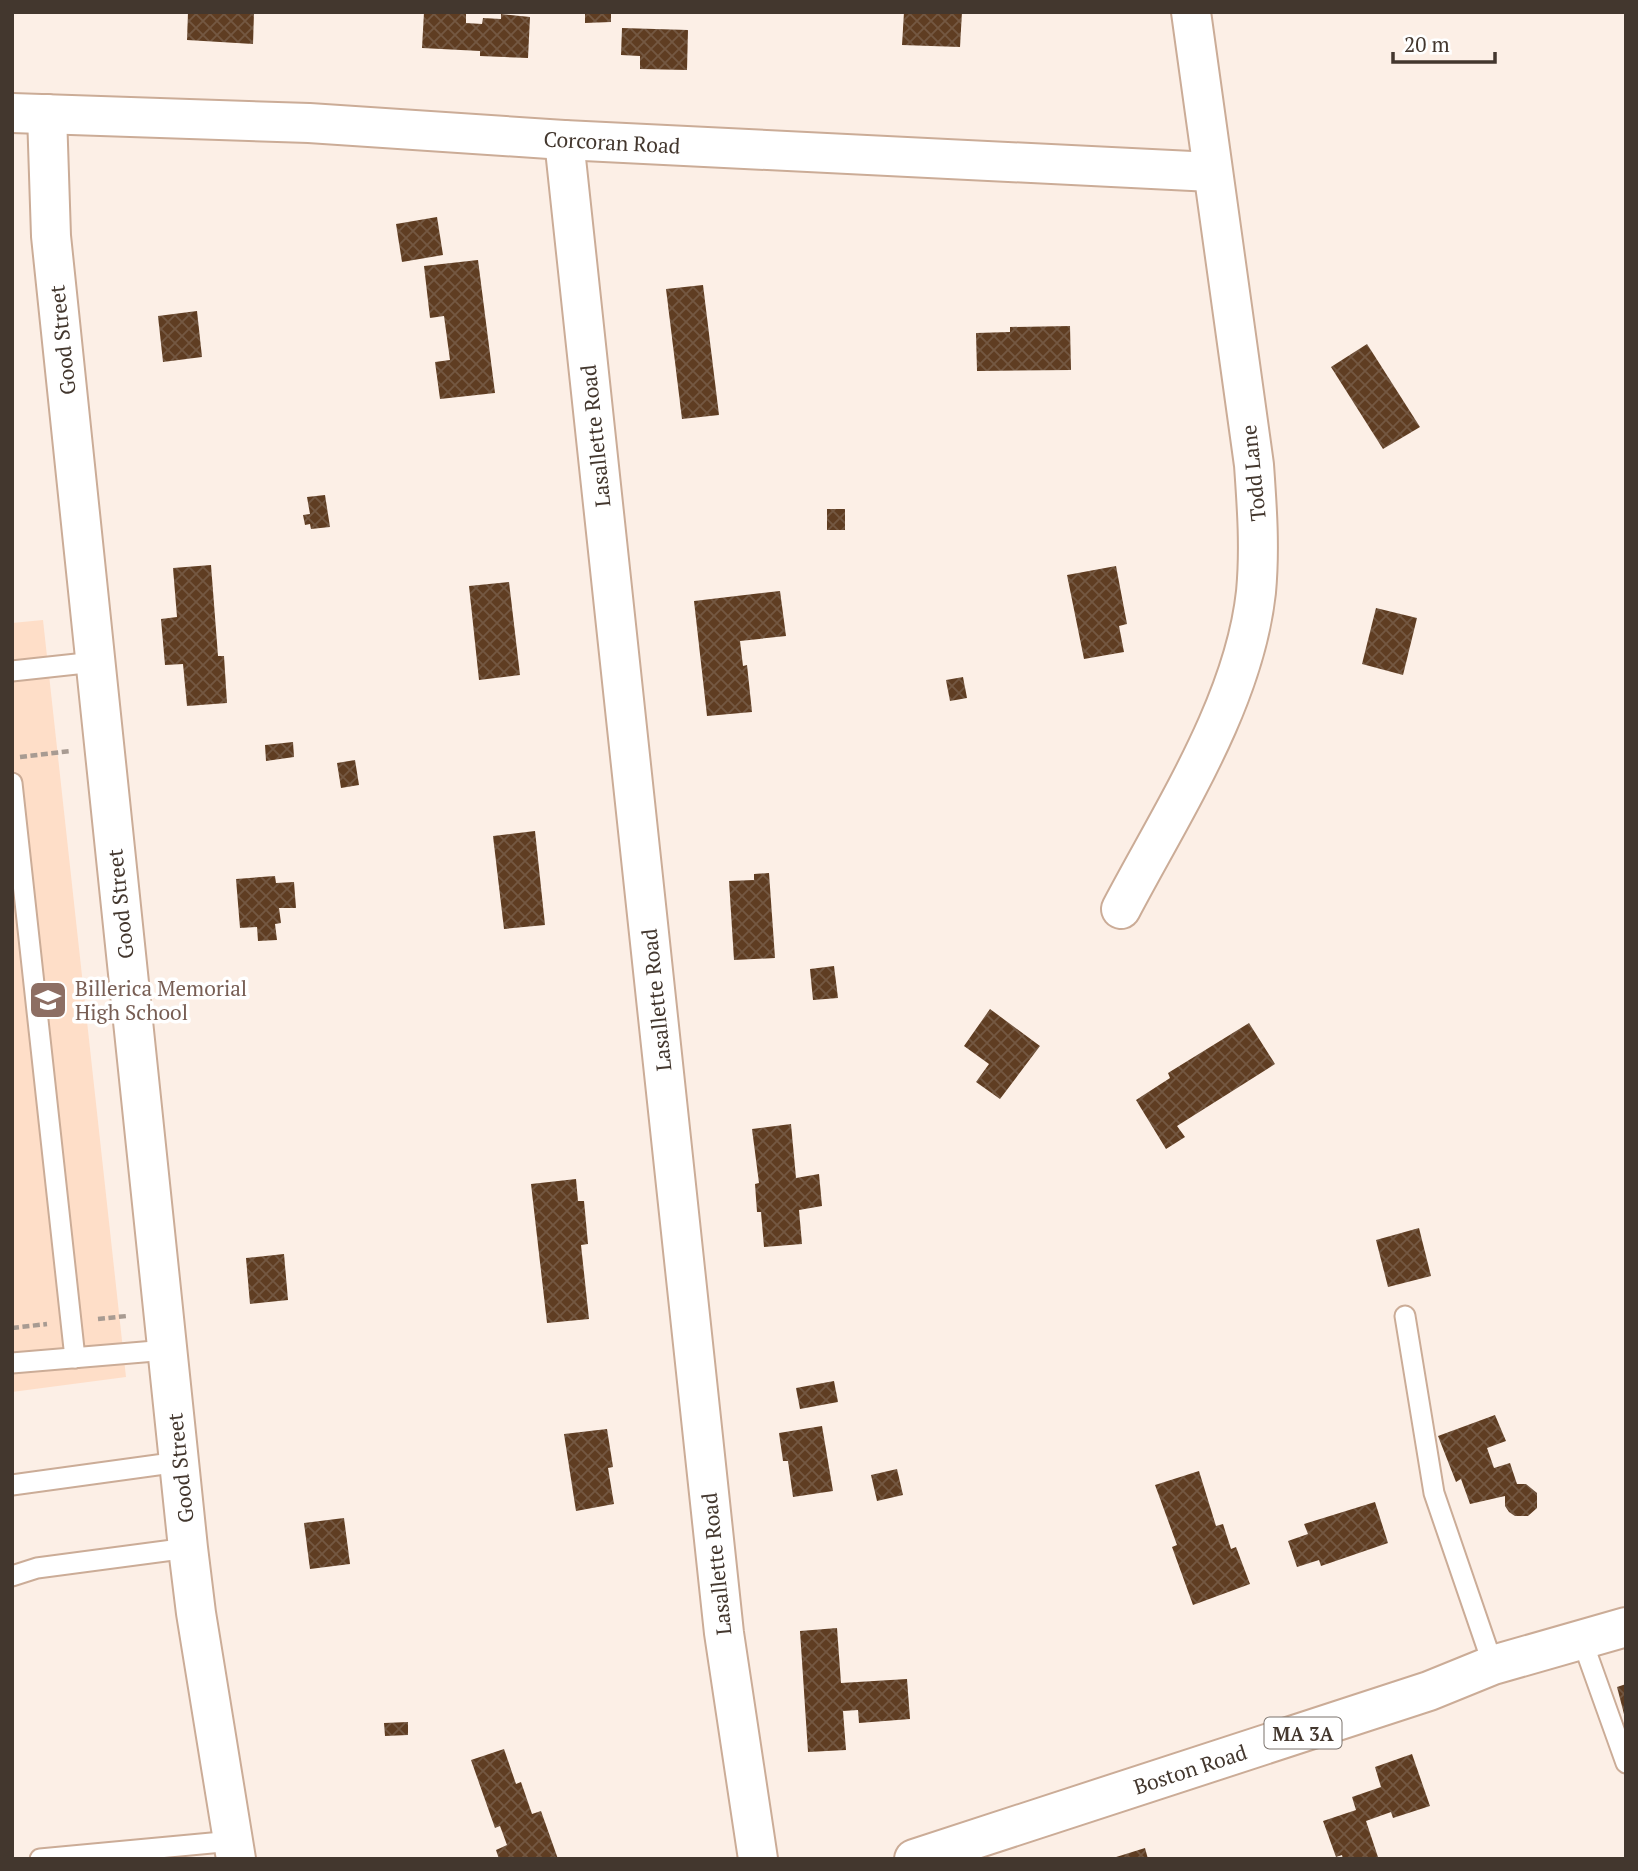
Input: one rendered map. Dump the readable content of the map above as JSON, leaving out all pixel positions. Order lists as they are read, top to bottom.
{
  "streets": {
    "street": [
      "Corcoran Road",
      "Good Street",
      "Lasallette Road",
      "Todd Lane",
      "MA 3A",
      "Boston Road"
    ]
  },
  "crossings": [
    ["Corcoran Road", "Good Street"],
    ["Corcoran Road", "Lasallette Road"],
    ["Corcoran Road", "Todd Lane"]
  ],
  "places": {
    "school or university": ["Billerica Memorial High School"]
  },
  "scale_bar": "20 m"
}
